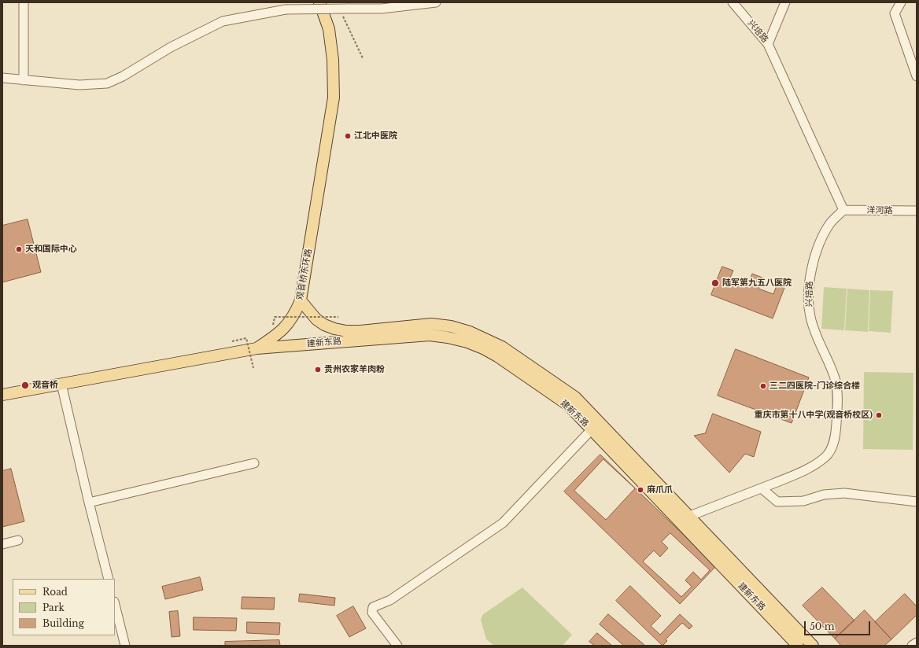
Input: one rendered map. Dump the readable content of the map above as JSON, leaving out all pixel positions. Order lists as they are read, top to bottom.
{
  "streets": {
    "main road": ["观音桥东环路", "建新东路"],
    "street": ["兴培路", "洋河路"]
  },
  "crossings": [
    ["兴培路", "洋河路"],
    ["兴培路", "建新东路"],
    ["观音桥东环路", "建新东路"]
  ],
  "places": [
    "江北中医院",
    "天和国际中心",
    "陆军第九五八医院",
    "贵州农家羊肉粉",
    "观音桥",
    "三二四医院-门诊综合楼",
    "重庆市第十八中学(观音桥校区)",
    "麻爪爪"
  ],
  "legend": ["Road", "Park", "Building"],
  "scale_bar": "50 m"
}
